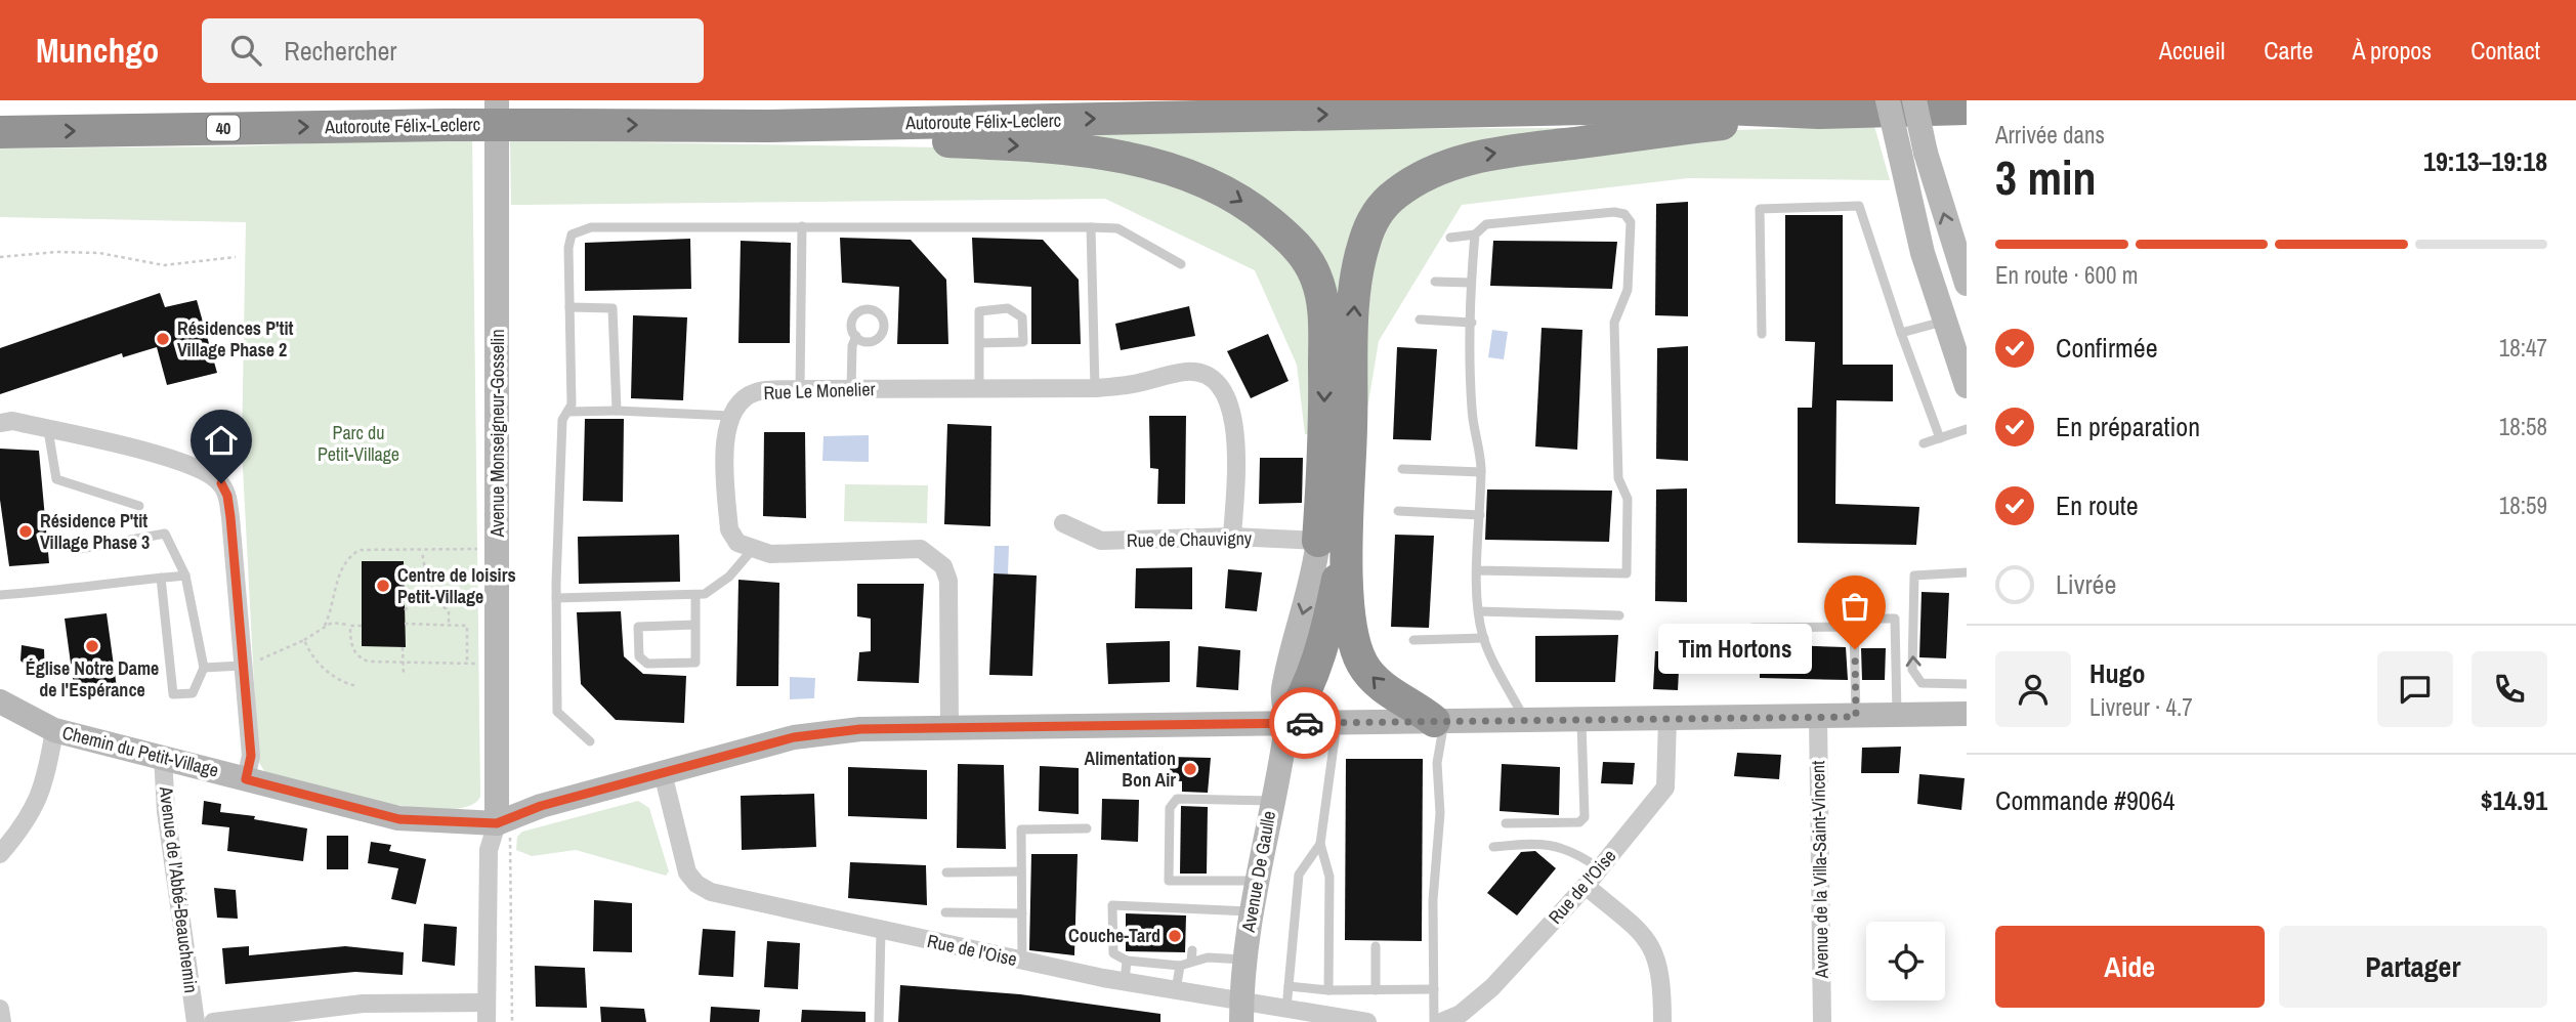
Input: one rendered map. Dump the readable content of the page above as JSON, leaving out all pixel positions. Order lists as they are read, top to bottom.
{
  "streets": {
    "highway": ["Autoroute Félix-Leclerc", "40"],
    "street": [
      "Rue Le Monelier",
      "Avenue Monseigneur-Gosselin",
      "Rue de Chauvigny",
      "Chemin du Petit-Village",
      "Avenue de la Villa-Saint-Vincent",
      "Avenue De Gaulle",
      "Rue de l'Oise",
      "Avenue de l'Abbé-Beauchemin"
    ]
  },
  "crossings": [
    ["Rue Le Monelier", "Rue de Chauvigny"],
    ["Avenue Monseigneur-Gosselin", "Chemin du Petit-Village"],
    ["Chemin du Petit-Village", "Avenue de l'Abbé-Beauchemin"],
    ["Avenue De Gaulle", "Rue de l'Oise"]
  ],
  "one_way": ["Autoroute Félix-Leclerc"],
  "parks": ["Parc du Petit-Village"],
  "places": [
    "Résidences P'tit Village Phase 2",
    "Résidence P'tit Village Phase 3",
    "Centre de loisirs Petit-Village",
    "Église Notre Dame de l'Espérance",
    "Tim Hortons",
    "Alimentation Bon Air",
    "Couche-Tard"
  ],
  "page": {
    "header": "Munchgo",
    "search": "Rechercher",
    "nav": [
      "Accueil",
      "Carte",
      "À propos",
      "Contact"
    ],
    "heading": ["3 min", "Arrivée dans", "19:13–19:18"],
    "panel": [
      "Hugo",
      "Livreur · 4.7",
      "Commande #9064",
      "$14.91"
    ],
    "bar": "En route · 600 m",
    "list": [
      ["Confirmée", "18:47"],
      ["En préparation", "18:58"],
      ["En route", "18:59"],
      "Livrée"
    ],
    "bubble": "Tim Hortons",
    "buttons": ["Aide", "Partager"]
  }
}
